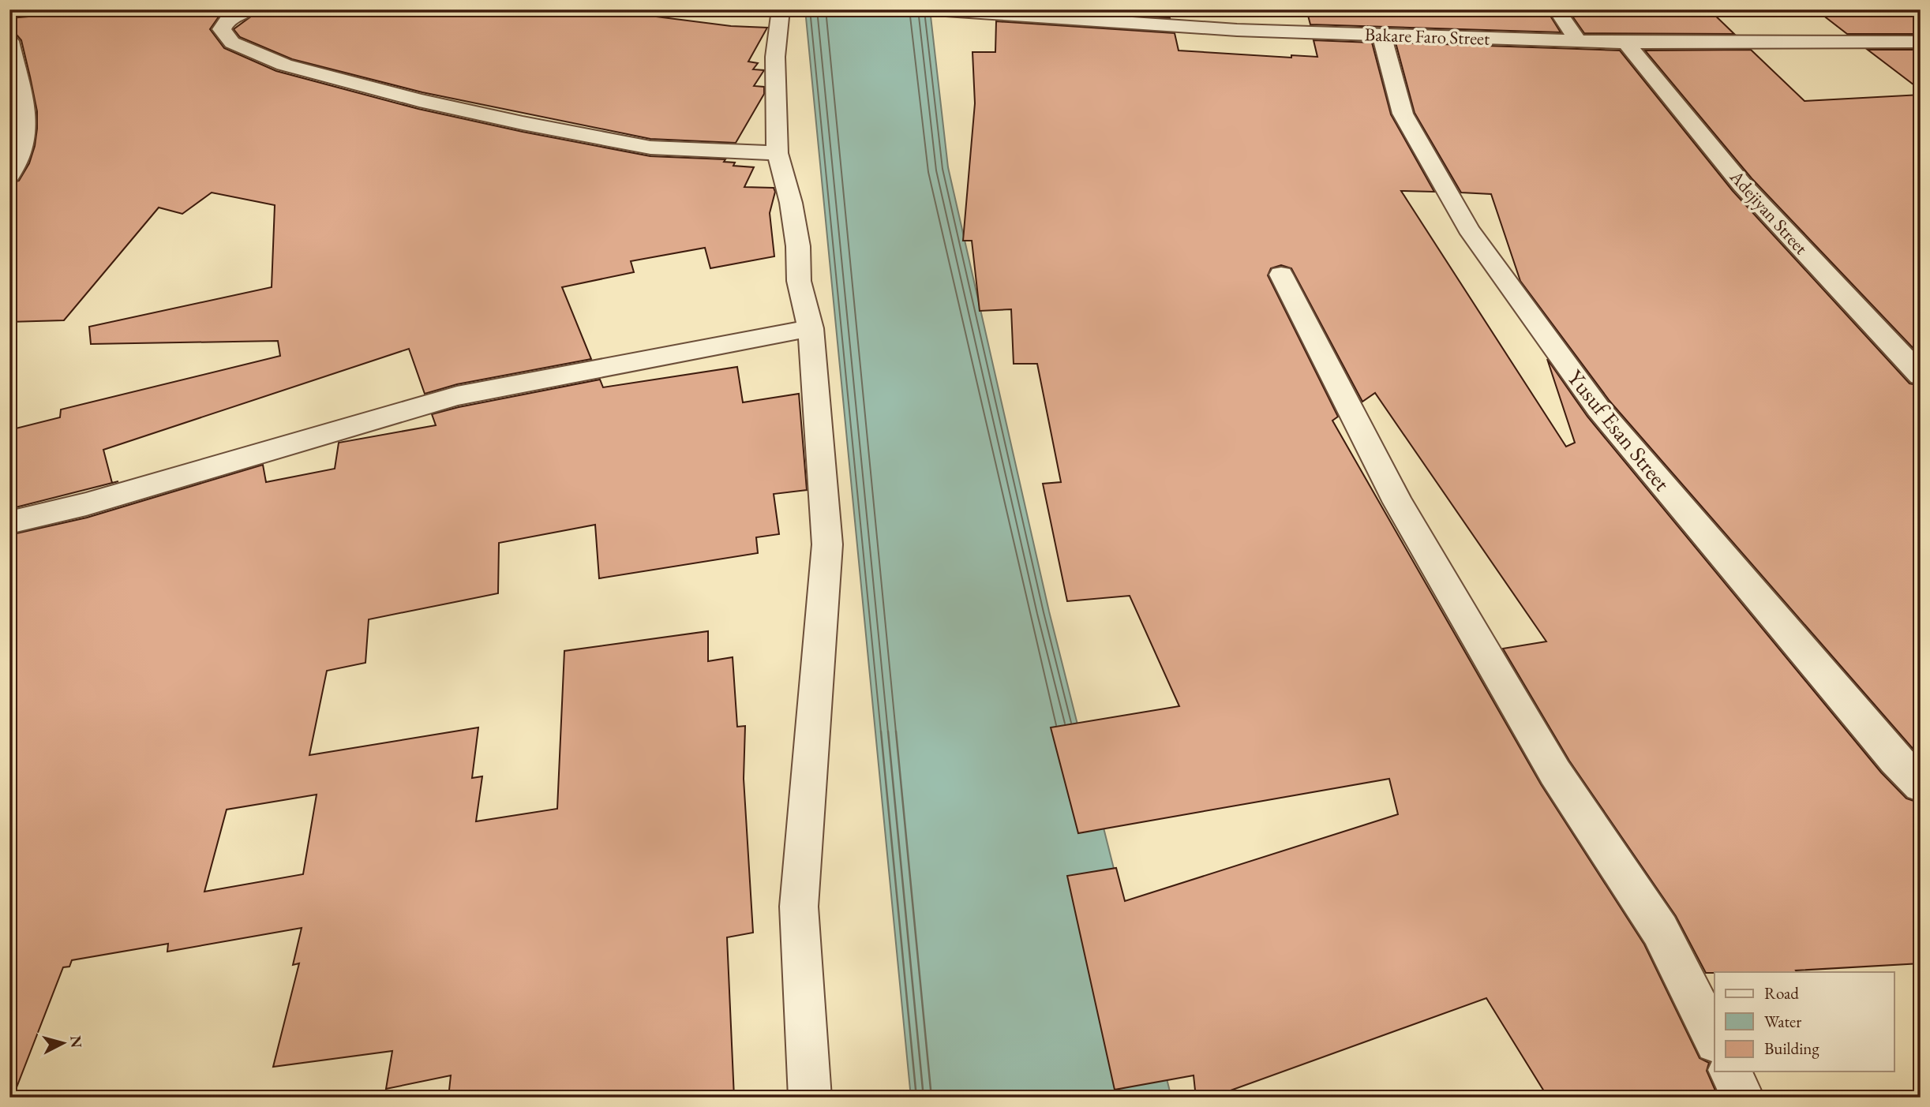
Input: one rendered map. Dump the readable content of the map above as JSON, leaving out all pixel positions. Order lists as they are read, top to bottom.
{
  "streets": {
    "street": ["Bakare Faro Street", "Adejiyan Street", "Yusuf Esan Street"]
  },
  "crossings": [
    ["Bakare Faro Street", "Adejiyan Street"],
    ["Bakare Faro Street", "Yusuf Esan Street"]
  ],
  "legend": ["Road", "Water", "Building"],
  "north": "right"
}
